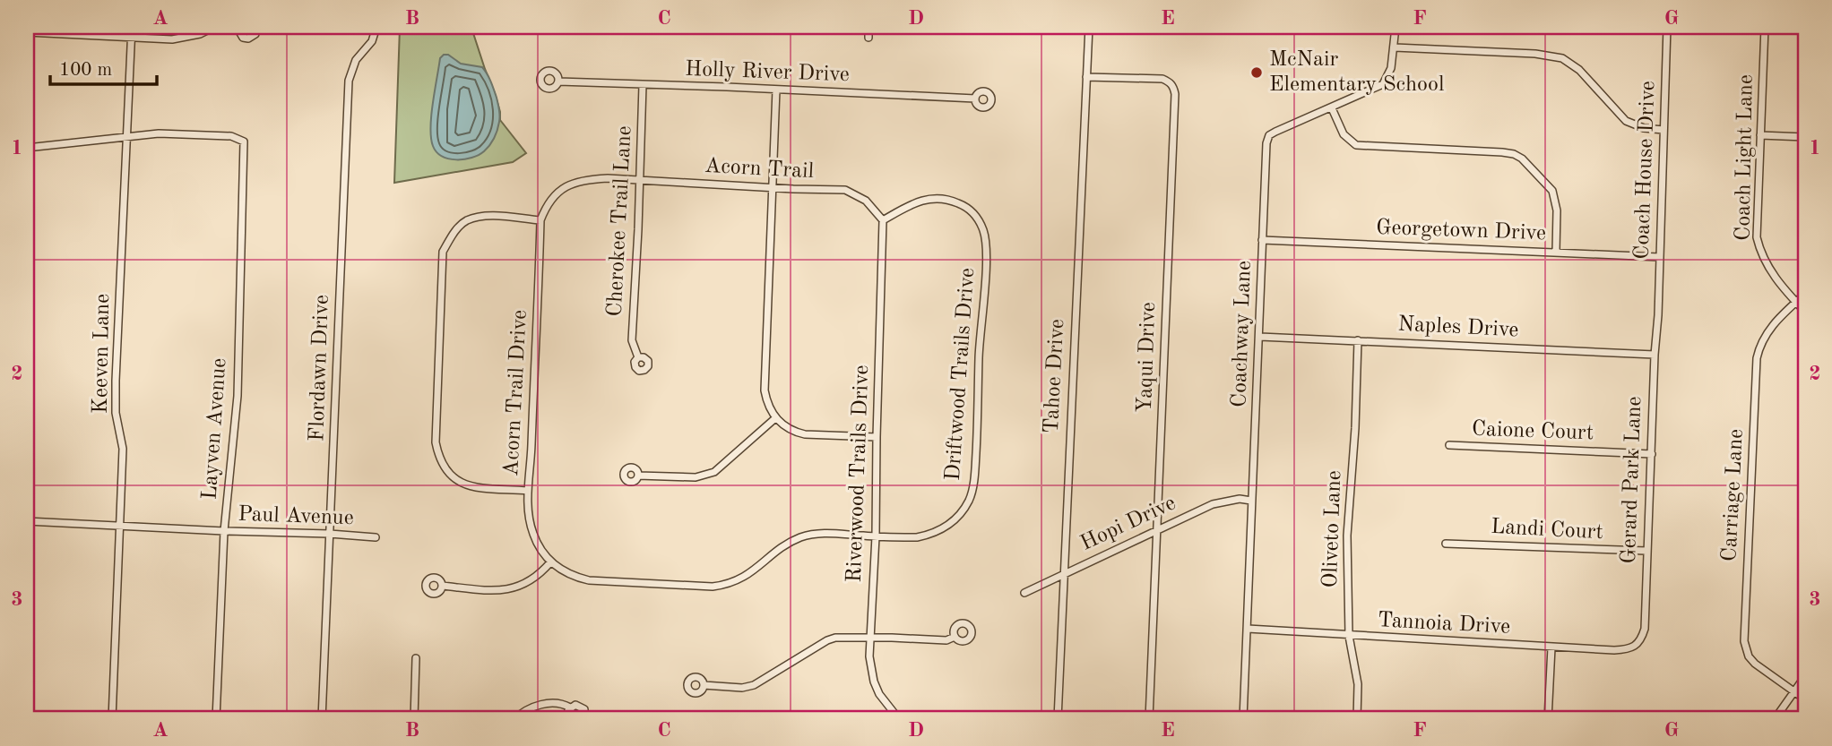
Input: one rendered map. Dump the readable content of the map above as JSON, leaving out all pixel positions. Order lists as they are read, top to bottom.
{
  "streets": {
    "street": [
      "Holly River Drive",
      "Coach Light Lane",
      "Acorn Trail",
      "Coach House Drive",
      "Cherokee Trail Lane",
      "Georgetown Drive",
      "Naples Drive",
      "Coachway Lane",
      "Keeven Lane",
      "Yaqui Drive",
      "Flordawn Drive",
      "Driftwood Trails Drive",
      "Tahoe Drive",
      "Acorn Trail Drive",
      "Layven Avenue",
      "Caione Court",
      "Riverwood Trails Drive",
      "Gerard Park Lane",
      "Carriage Lane",
      "Paul Avenue",
      "Hopi Drive",
      "Oliveto Lane",
      "Landi Court",
      "Tannoia Drive"
    ]
  },
  "crossings": [
    ["Holly River Drive", "Cherokee Trail Lane"],
    ["Coach Light Lane", "Carriage Lane"],
    ["Acorn Trail", "Cherokee Trail Lane"],
    ["Acorn Trail", "Driftwood Trails Drive"],
    ["Acorn Trail", "Acorn Trail Drive"],
    ["Acorn Trail", "Riverwood Trails Drive"],
    ["Coach House Drive", "Georgetown Drive"],
    ["Coach House Drive", "Gerard Park Lane"],
    ["Georgetown Drive", "Coachway Lane"],
    ["Naples Drive", "Coachway Lane"],
    ["Naples Drive", "Gerard Park Lane"],
    ["Naples Drive", "Oliveto Lane"],
    ["Coachway Lane", "Hopi Drive"],
    ["Coachway Lane", "Tannoia Drive"],
    ["Keeven Lane", "Layven Avenue"],
    ["Keeven Lane", "Paul Avenue"],
    ["Yaqui Drive", "Tahoe Drive"],
    ["Yaqui Drive", "Hopi Drive"],
    ["Flordawn Drive", "Paul Avenue"],
    ["Driftwood Trails Drive", "Acorn Trail Drive"],
    ["Driftwood Trails Drive", "Riverwood Trails Drive"],
    ["Tahoe Drive", "Hopi Drive"],
    ["Layven Avenue", "Paul Avenue"],
    ["Caione Court", "Gerard Park Lane"],
    ["Gerard Park Lane", "Landi Court"],
    ["Gerard Park Lane", "Tannoia Drive"],
    ["Oliveto Lane", "Tannoia Drive"]
  ],
  "places": ["McNair Elementary School"],
  "scale_bar": "100 m",
  "grid": {
    "columns": [
      "A",
      "B",
      "C",
      "D",
      "E",
      "F",
      "G"
    ],
    "rows": ["1", "2", "3"]
  }
}
